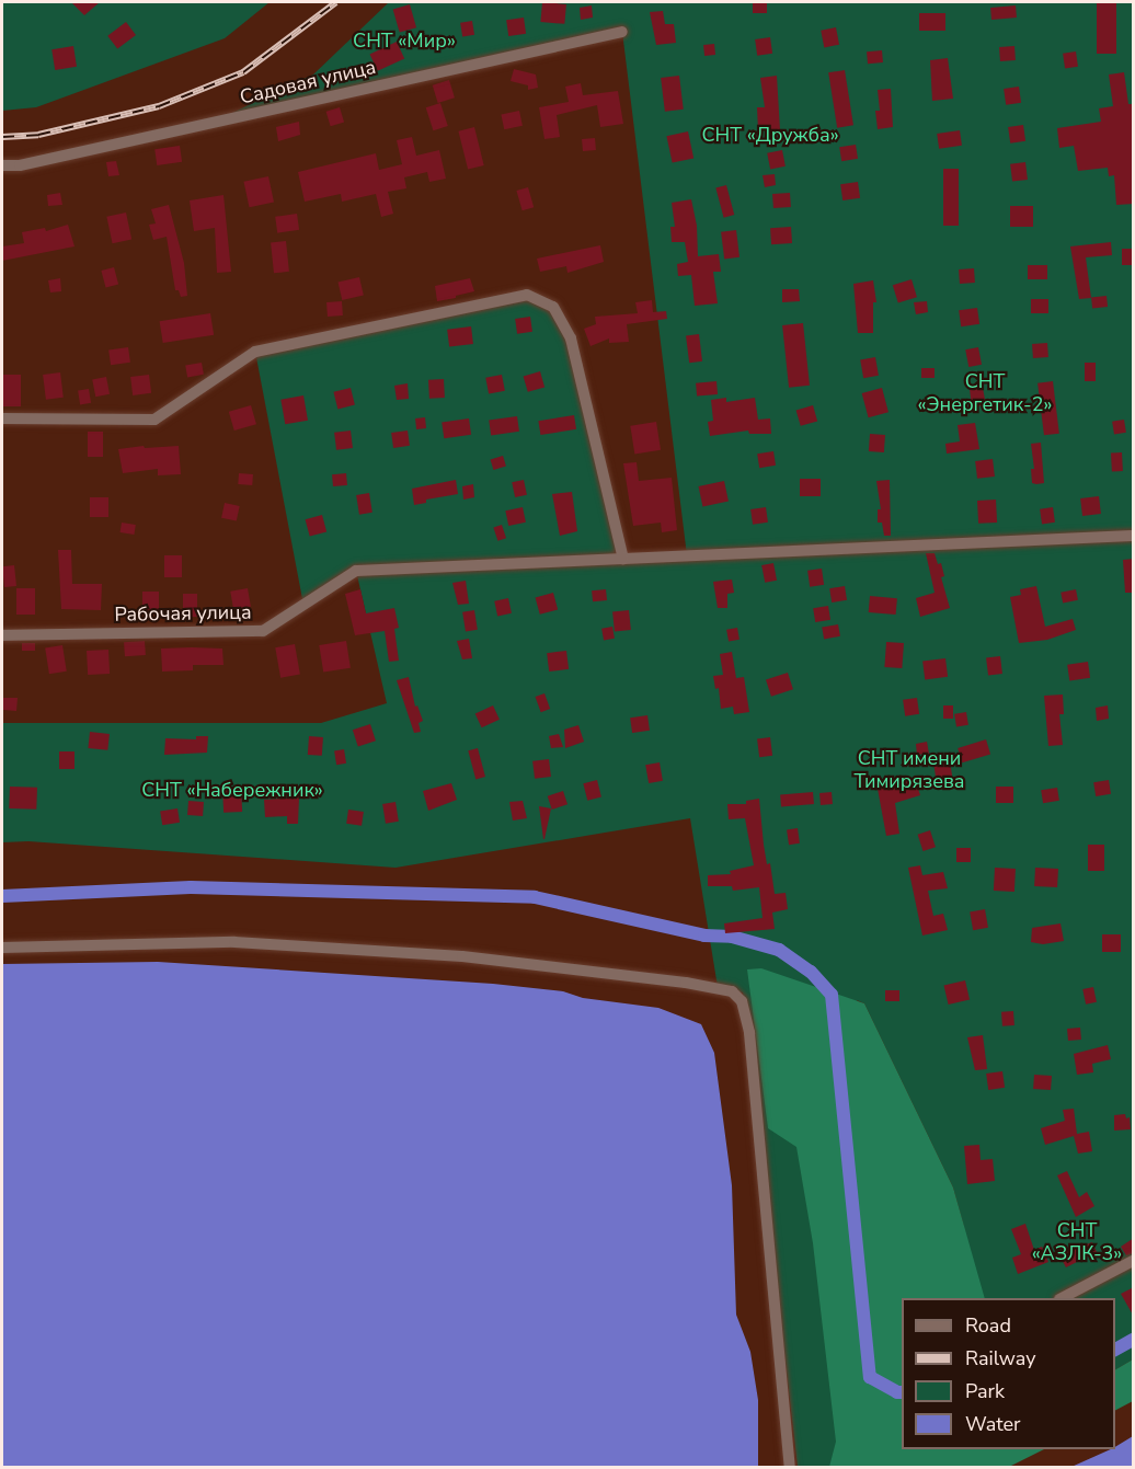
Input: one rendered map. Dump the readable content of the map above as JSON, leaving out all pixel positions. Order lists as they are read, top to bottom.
{
  "streets": {
    "street": ["Садовая улица", "Рабочая улица"]
  },
  "parks": [
    "СНТ «Мир»",
    "СНТ «Дружба»",
    "СНТ «Энергетик-2»",
    "СНТ имени Тимирязева",
    "СНТ «Набережник»",
    "СНТ «АЗЛК-3»"
  ],
  "legend": [
    "Road",
    "Railway",
    "Park",
    "Water"
  ]
}
